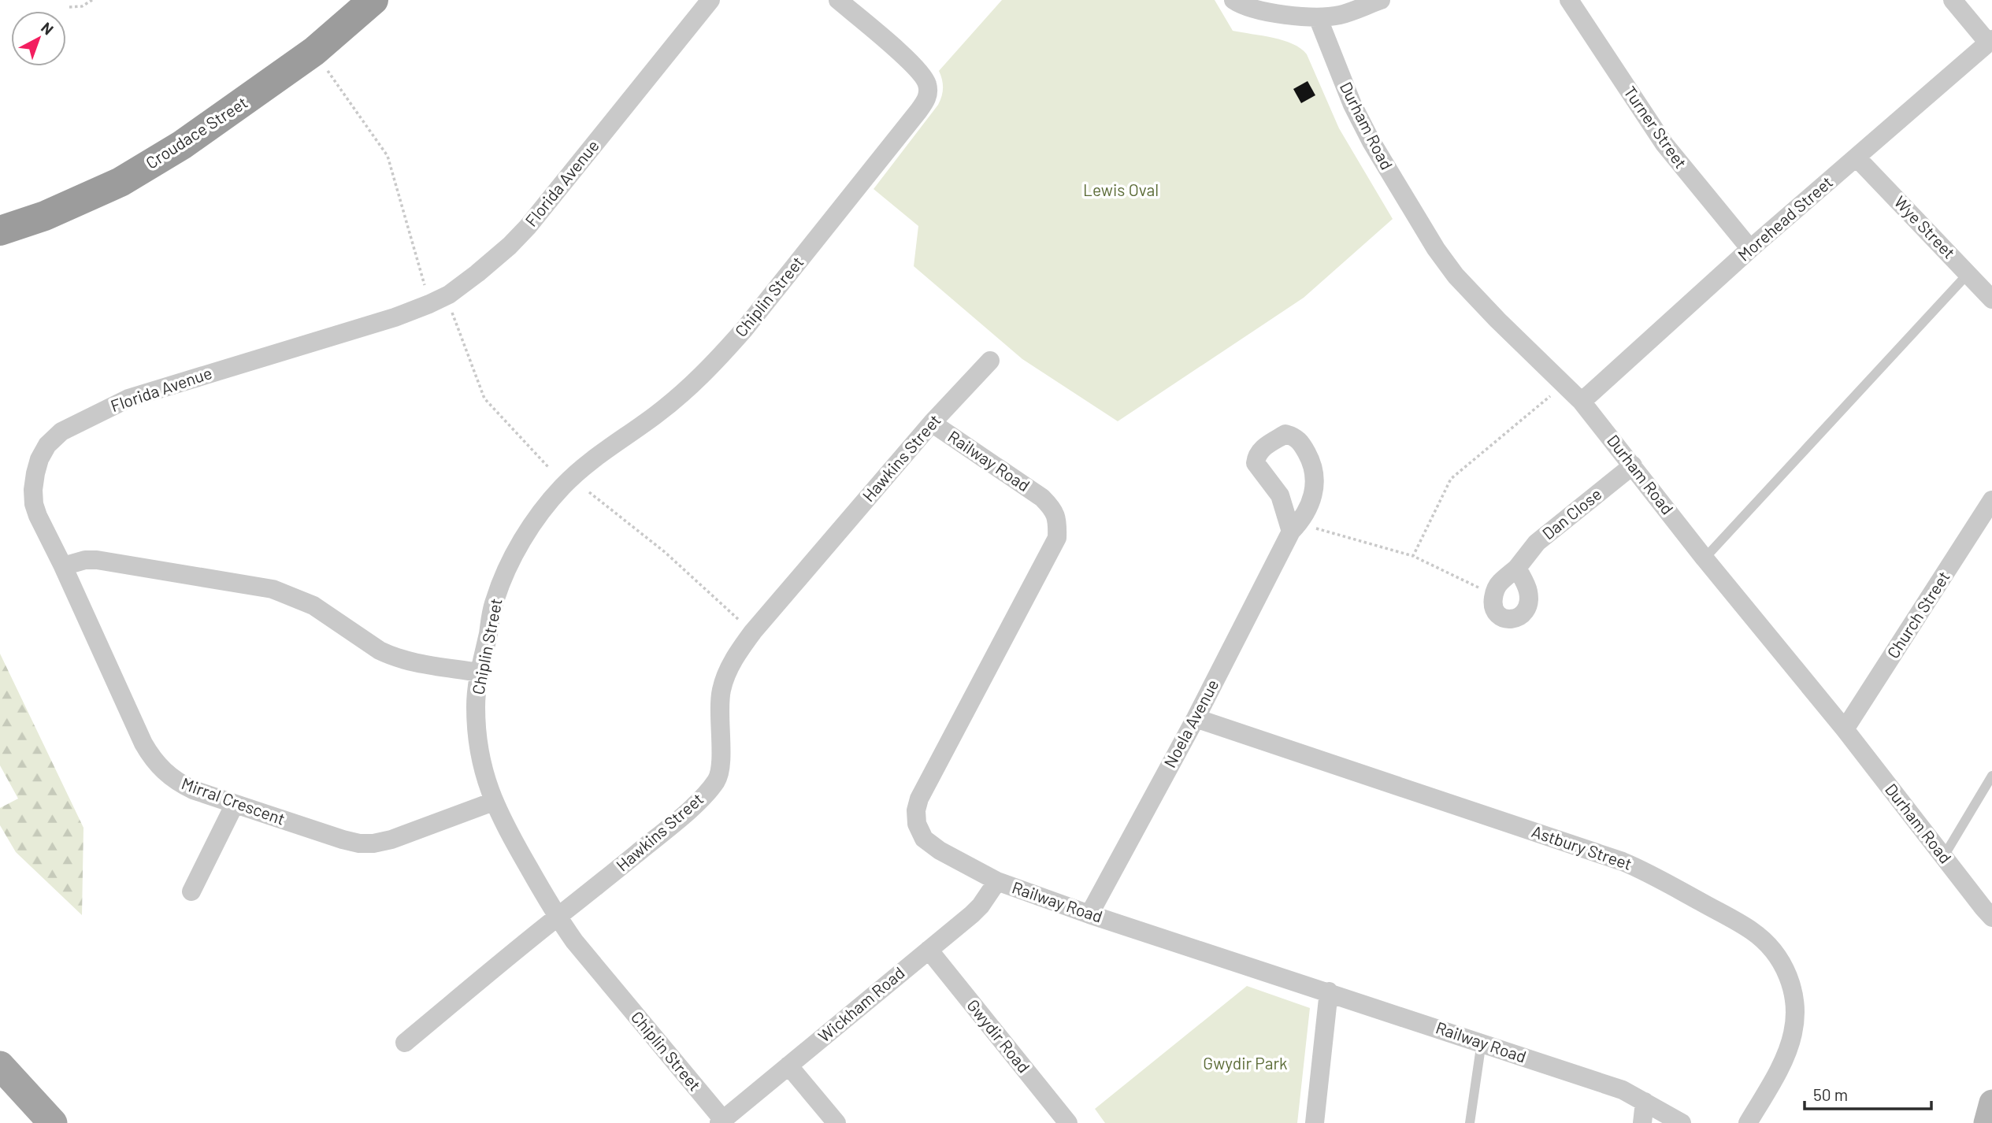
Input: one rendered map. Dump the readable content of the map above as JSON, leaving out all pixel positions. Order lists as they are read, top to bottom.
{
  "streets": {
    "highway": ["Croudace Street"],
    "street": [
      "Durham Road",
      "Turner Street",
      "Florida Avenue",
      "Morehead Street",
      "Wye Street",
      "Chiplin Street",
      "Hawkins Street",
      "Railway Road",
      "Dan Close",
      "Church Street",
      "Noela Avenue",
      "Mirral Crescent",
      "Astbury Street",
      "Wickham Road",
      "Gwydir Road"
    ]
  },
  "crossings": [
    ["Durham Road", "Morehead Street"],
    ["Durham Road", "Dan Close"],
    ["Durham Road", "Church Street"],
    ["Turner Street", "Morehead Street"],
    ["Florida Avenue", "Mirral Crescent"],
    ["Morehead Street", "Wye Street"],
    ["Chiplin Street", "Hawkins Street"],
    ["Chiplin Street", "Mirral Crescent"],
    ["Chiplin Street", "Wickham Road"],
    ["Hawkins Street", "Railway Road"],
    ["Railway Road", "Noela Avenue"],
    ["Railway Road", "Wickham Road"],
    ["Noela Avenue", "Astbury Street"],
    ["Wickham Road", "Gwydir Road"]
  ],
  "parks": ["Lewis Oval", "Gwydir Park"],
  "scale_bar": "50 m",
  "north": "top right"
}
